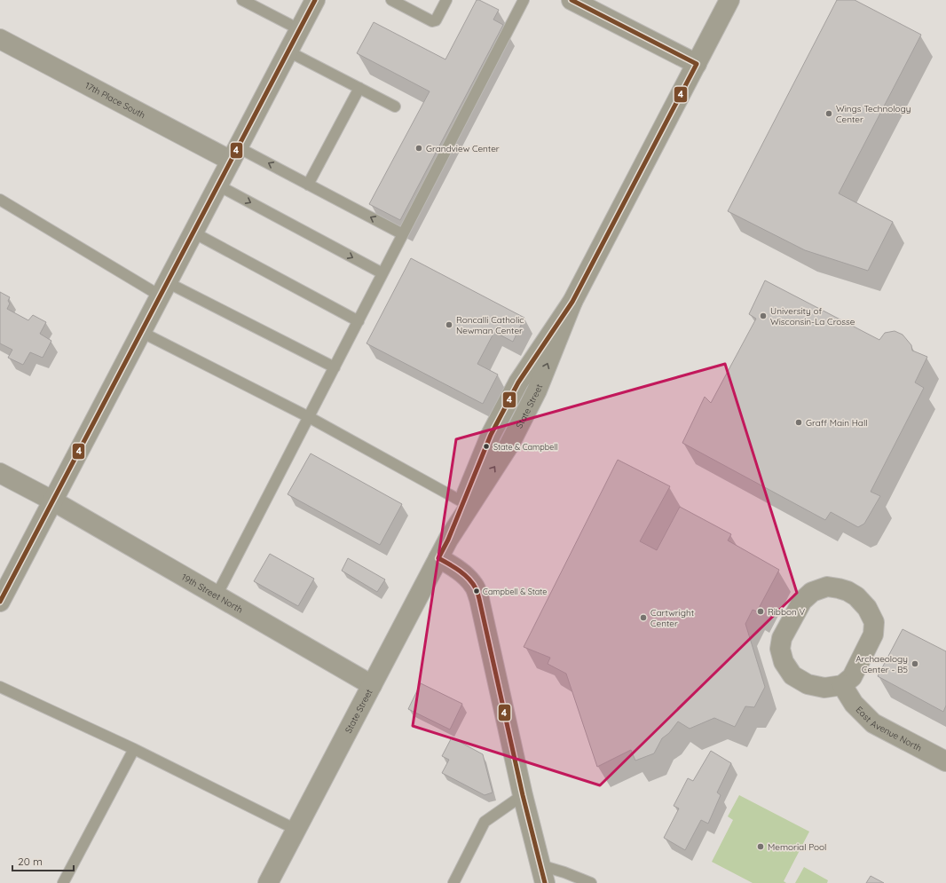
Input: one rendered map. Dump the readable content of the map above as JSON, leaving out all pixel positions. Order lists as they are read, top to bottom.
{
  "streets": {
    "street": [
      "17th Place South",
      "State Street",
      "19th Street North",
      "East Avenue North"
    ]
  },
  "crossings": [
    ["State Street", "19th Street North"]
  ],
  "places": [
    "Wings Technology Center",
    "Grandview Center",
    "University of Wisconsin-La Crosse",
    "Roncalli Catholic Newman Center",
    "Graff Main Hall",
    "State & Campbell",
    "Campbell & State",
    "Ribbon V",
    "Cartwright Center",
    "Archaeology Center - B5",
    "Memorial Pool"
  ],
  "lines": ["transit line 4"],
  "scale_bar": "20 m"
}
